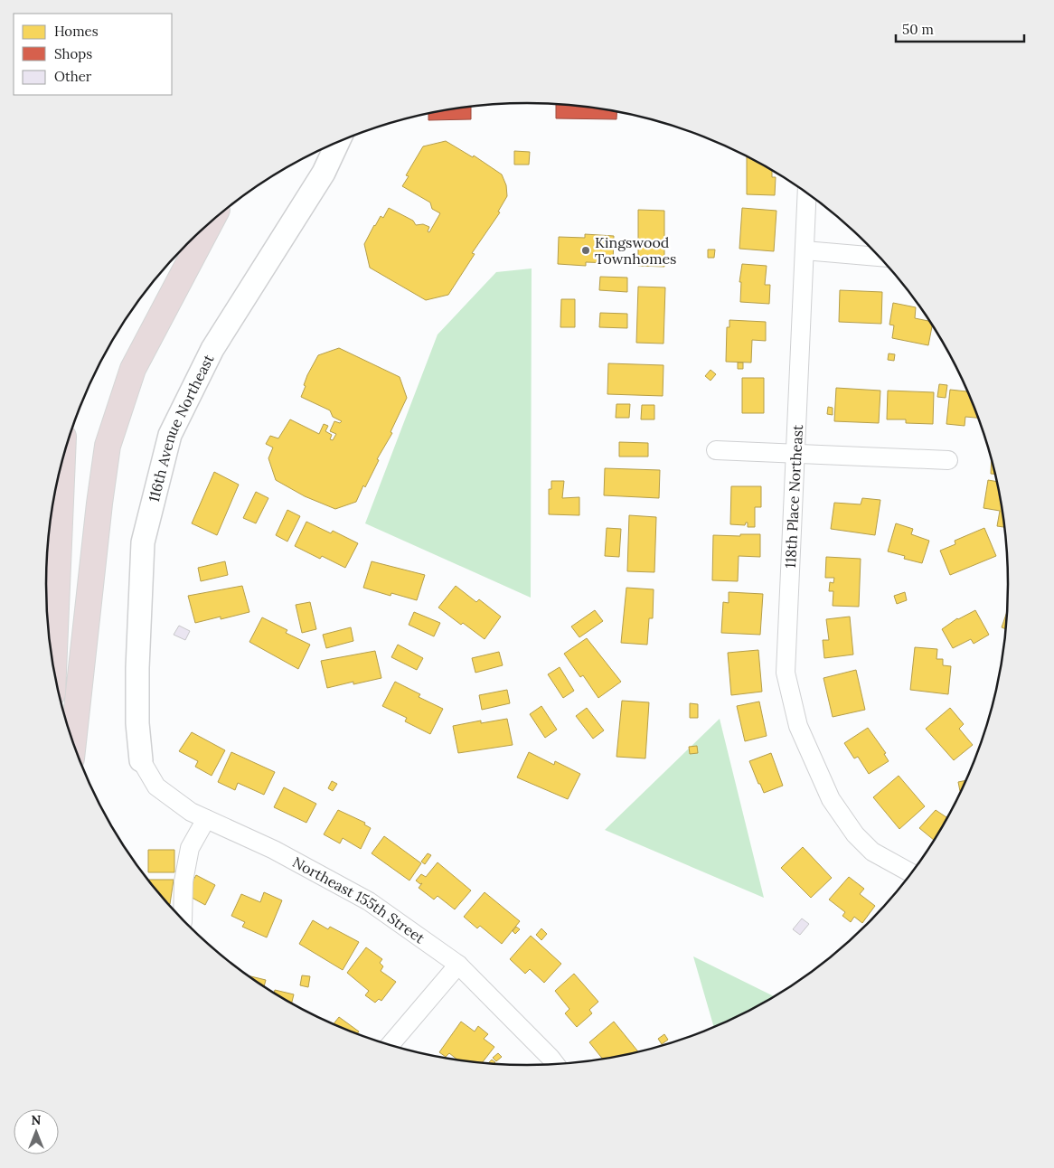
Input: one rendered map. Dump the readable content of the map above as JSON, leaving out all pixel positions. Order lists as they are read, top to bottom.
{
  "streets": {
    "street": ["116th Avenue Northeast", "118th Place Northeast", "Northeast 155th Street"]
  },
  "crossings": [
    ["116th Avenue Northeast", "Northeast 155th Street"]
  ],
  "places": ["Kingswood Townhomes"],
  "legend": ["Homes", "Shops", "Other"],
  "scale_bar": "50 m",
  "north": "top"
}
